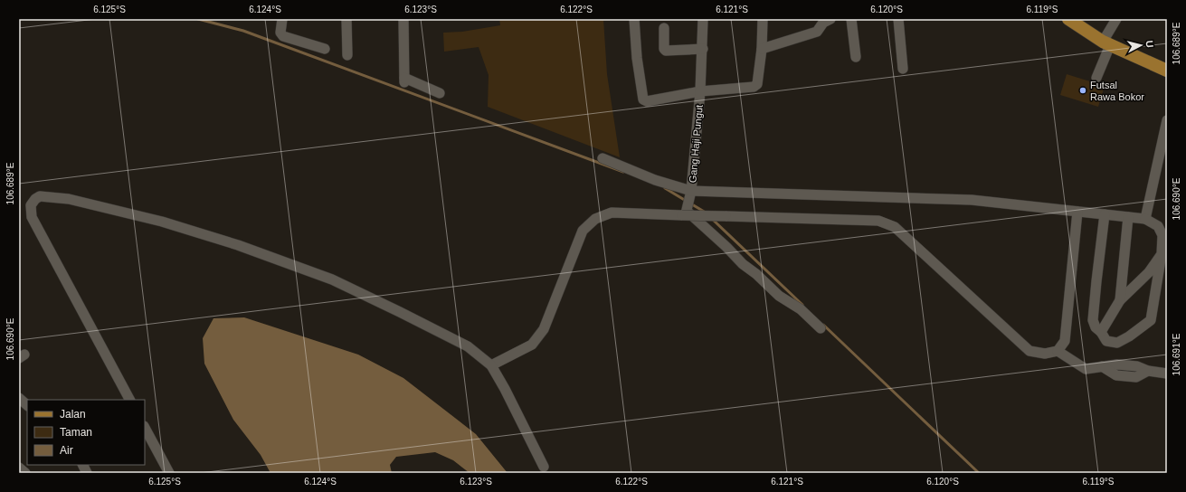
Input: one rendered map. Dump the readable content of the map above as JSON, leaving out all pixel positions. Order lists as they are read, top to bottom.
{
  "streets": {
    "street": ["Gang Haji Pungut"]
  },
  "places": ["Futsal Rawa Bokor"],
  "legend": ["Jalan", "Taman", "Air"],
  "north": "right",
  "coordinates": [
    "6.125°S",
    "6.124°S",
    "6.123°S",
    "6.122°S",
    "6.121°S",
    "6.120°S",
    "6.119°S",
    "106.689°E",
    "106.690°E",
    "106.691°E"
  ]
}
